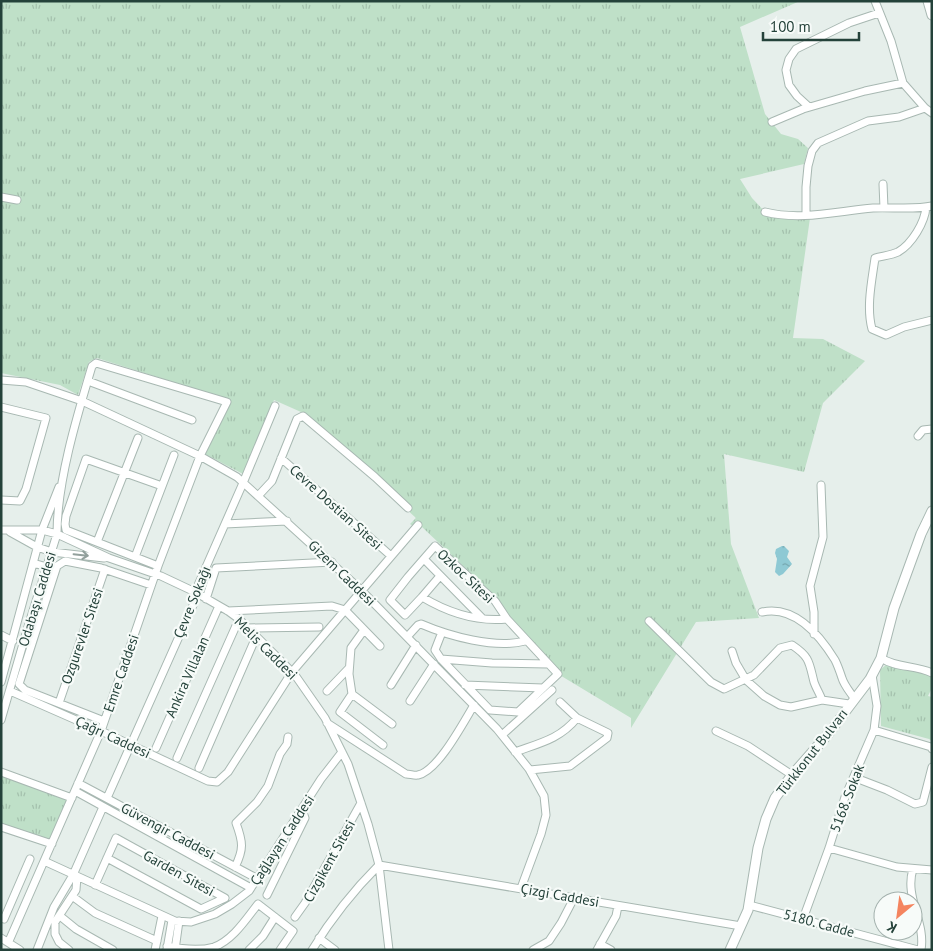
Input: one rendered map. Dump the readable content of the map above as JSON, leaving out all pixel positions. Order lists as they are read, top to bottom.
{
  "streets": {
    "street": [
      "Cevre Dostian Sitesi",
      "Gizem Caddesi",
      "Ozkoc Sitesi",
      "Odabaşı Caddesi",
      "Çevre Sokağı",
      "Ozgurevler Sitesi",
      "Melis Caddesi",
      "Emre Caddesi",
      "Ankira Villalan",
      "Çağrı Caddesi",
      "Türkkonut Bulvarı",
      "5168. Sokak",
      "Güvengir Caddesi",
      "Çağlayan Caddesi",
      "Cizgikent Sitesi",
      "Garden Sitesi",
      "Çizgi Caddesi",
      "5180. Cadde"
    ]
  },
  "crossings": [
    ["Gizem Caddesi", "Odabaşı Caddesi"],
    ["Gizem Caddesi", "Çevre Sokağı"],
    ["Gizem Caddesi", "Emre Caddesi"],
    ["Gizem Caddesi", "Çizgi Caddesi"],
    ["Odabaşı Caddesi", "Melis Caddesi"],
    ["Odabaşı Caddesi", "Emre Caddesi"],
    ["Odabaşı Caddesi", "Çağrı Caddesi"],
    ["Çevre Sokağı", "Melis Caddesi"],
    ["Çevre Sokağı", "Çağrı Caddesi"],
    ["Çevre Sokağı", "Güvengir Caddesi"],
    ["Ozgurevler Sitesi", "Emre Caddesi"],
    ["Melis Caddesi", "Emre Caddesi"],
    ["Melis Caddesi", "Ankira Villalan"],
    ["Melis Caddesi", "Çağrı Caddesi"],
    ["Melis Caddesi", "Çağlayan Caddesi"],
    ["Melis Caddesi", "Cizgikent Sitesi"],
    ["Melis Caddesi", "Çizgi Caddesi"],
    ["Emre Caddesi", "Çağrı Caddesi"],
    ["Emre Caddesi", "Güvengir Caddesi"],
    ["Emre Caddesi", "Çağlayan Caddesi"],
    ["Türkkonut Bulvarı", "5168. Sokak"],
    ["Türkkonut Bulvarı", "Çizgi Caddesi"],
    ["Türkkonut Bulvarı", "5180. Cadde"],
    ["5168. Sokak", "5180. Cadde"],
    ["Güvengir Caddesi", "Çağlayan Caddesi"],
    ["Çağlayan Caddesi", "Garden Sitesi"]
  ],
  "scale_bar": "100 m",
  "north": "bottom left"
}
